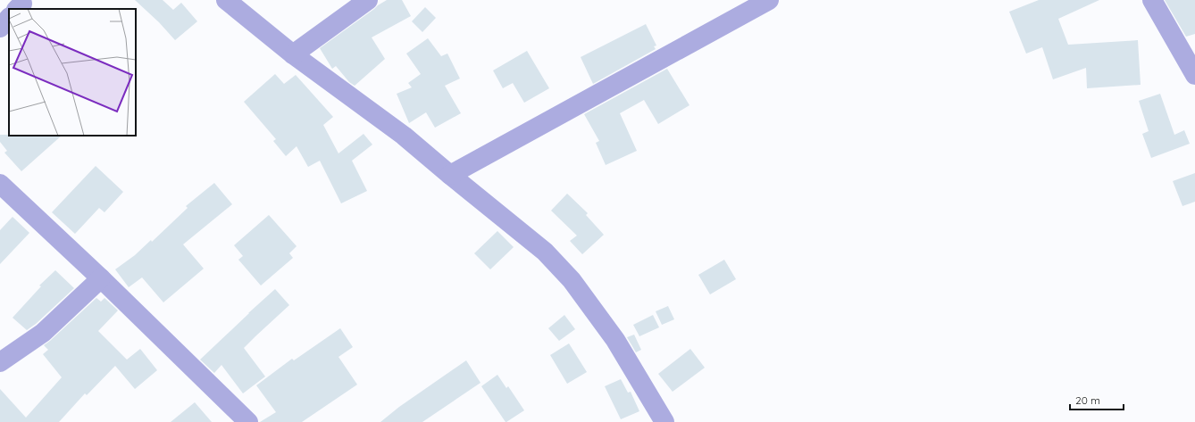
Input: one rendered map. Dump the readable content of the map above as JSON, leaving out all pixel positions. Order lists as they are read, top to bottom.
{
  "scale_bar": "20 m"
}
